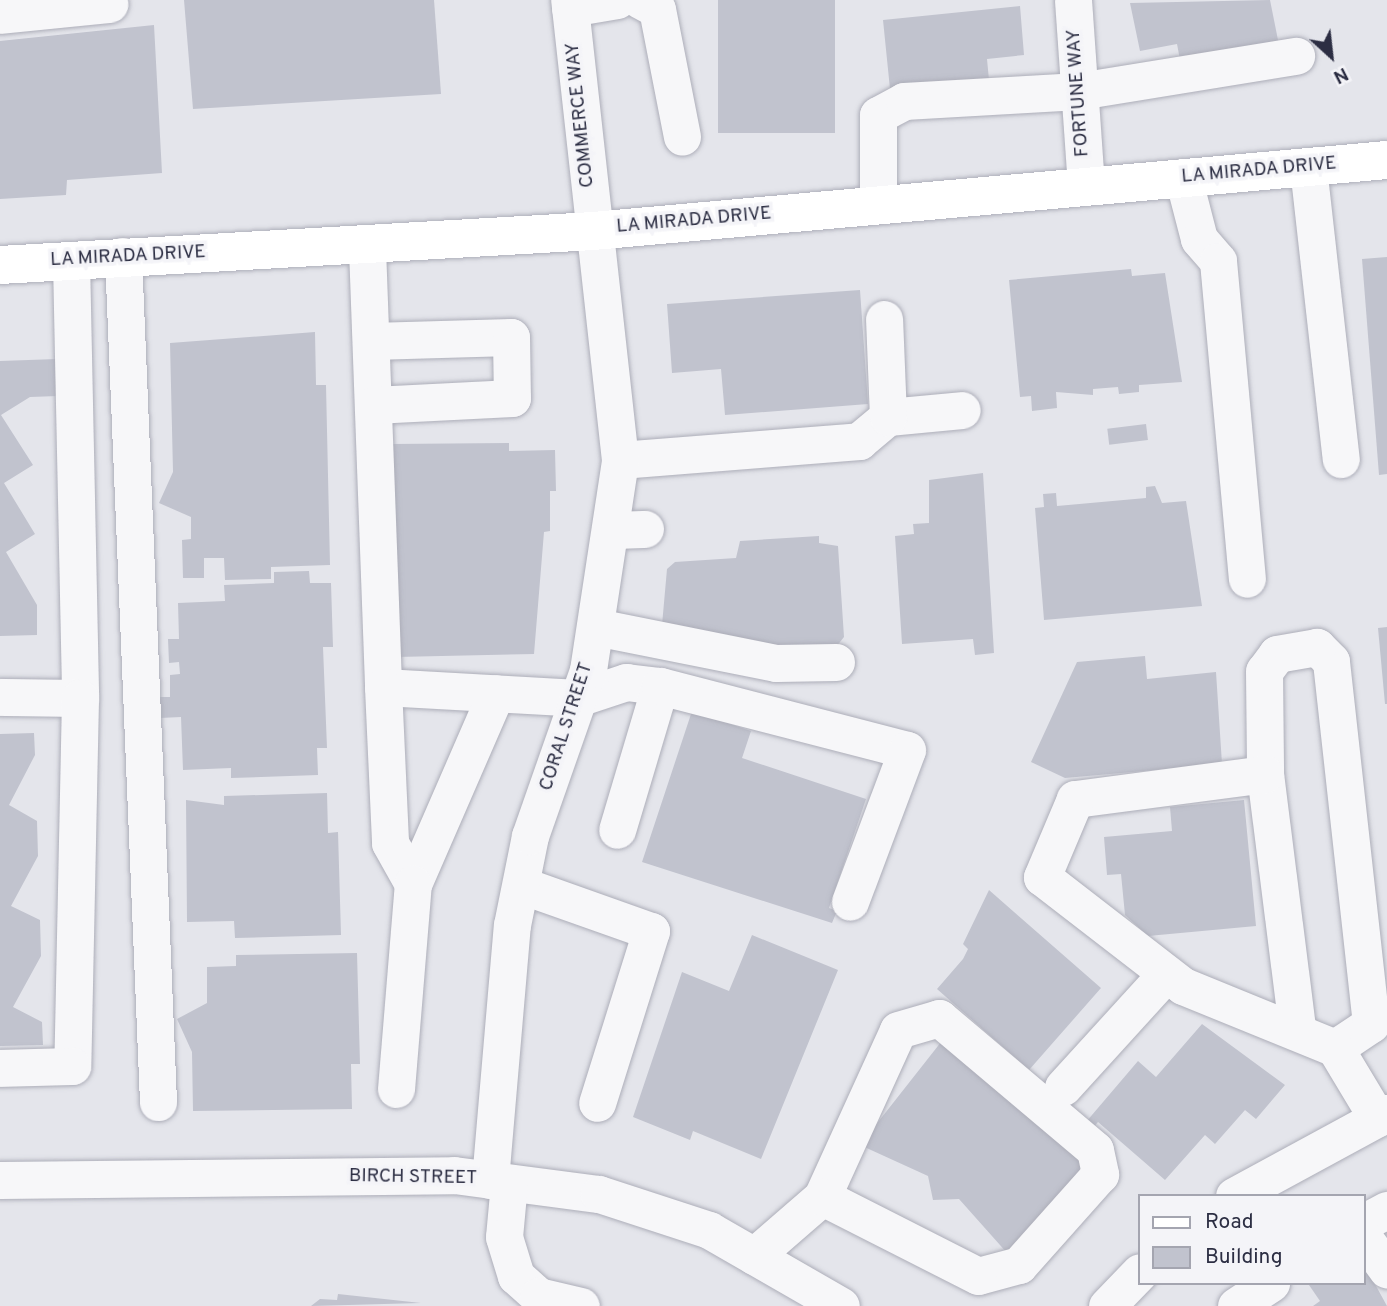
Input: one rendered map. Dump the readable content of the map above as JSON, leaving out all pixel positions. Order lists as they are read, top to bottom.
{
  "streets": {
    "main road": ["LA MIRADA DRIVE"],
    "street": [
      "FORTUNE WAY",
      "COMMERCE WAY",
      "CORAL STREET",
      "BIRCH STREET"
    ]
  },
  "crossings": [
    ["FORTUNE WAY", "LA MIRADA DRIVE"],
    ["COMMERCE WAY", "LA MIRADA DRIVE"],
    ["COMMERCE WAY", "CORAL STREET"],
    ["LA MIRADA DRIVE", "CORAL STREET"],
    ["CORAL STREET", "BIRCH STREET"]
  ],
  "legend": ["Road", "Building"],
  "north": "bottom right"
}
